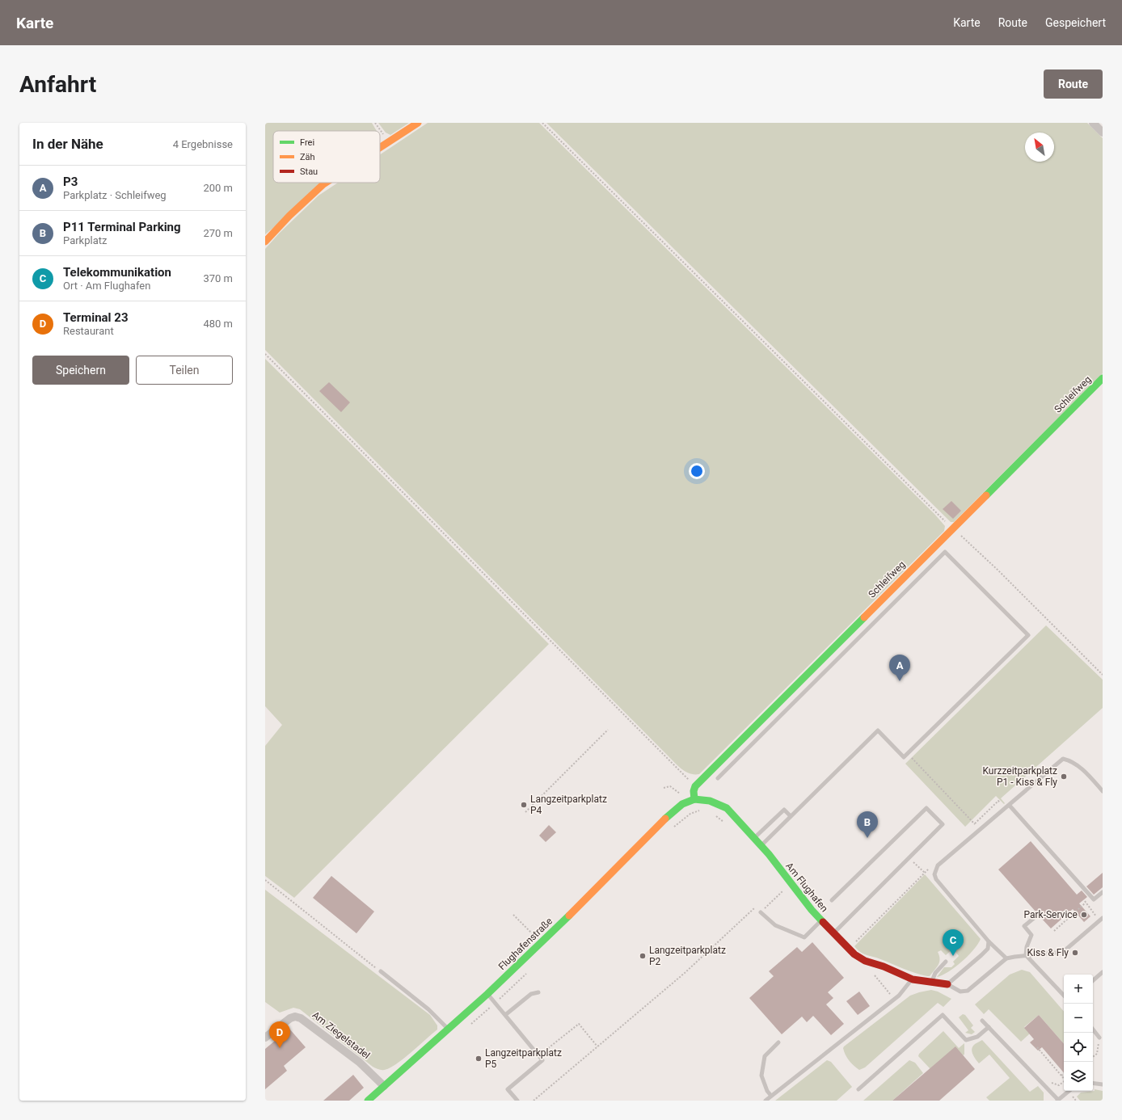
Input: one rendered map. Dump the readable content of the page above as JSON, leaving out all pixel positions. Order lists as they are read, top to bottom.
{
  "streets": {
    "street": [
      "Schleifweg",
      "Am Flughafen",
      "Flughafenstraße",
      "Am Ziegelstadel"
    ]
  },
  "crossings": [
    ["Am Flughafen", "Flughafenstraße"],
    ["Flughafenstraße", "Am Ziegelstadel"]
  ],
  "places": [
    "Kurzzeitparkplatz P1 - Kiss & Fly",
    "Langzeitparkplatz P4",
    "Park-Service",
    "Kiss & Fly",
    "Langzeitparkplatz P2",
    "Langzeitparkplatz P5"
  ],
  "legend": ["Frei", "Zäh", "Stau"],
  "north": "top left",
  "page": {
    "header": "Karte",
    "nav": ["Karte", "Route", "Gespeichert"],
    "buttons": [
      "Route",
      ["Speichern", "Teilen"]
    ],
    "title": "Anfahrt",
    "heading": ["In der Nähe", "4 Ergebnisse"],
    "list": [
      {
        "mark": "A",
        "name": "P3",
        "note": "Parkplatz · Schleifweg",
        "value": "200 m"
      },
      {
        "mark": "B",
        "name": "P11 Terminal Parking",
        "note": "Parkplatz",
        "value": "270 m"
      },
      {
        "mark": "C",
        "name": "Telekommunikation",
        "note": "Ort · Am Flughafen",
        "value": "370 m"
      },
      {
        "mark": "D",
        "name": "Terminal 23",
        "note": "Restaurant",
        "value": "480 m"
      }
    ],
    "pins": [
      "A",
      "B",
      "C",
      "D"
    ],
    "map_buttons": ["+", "−"]
  }
}
